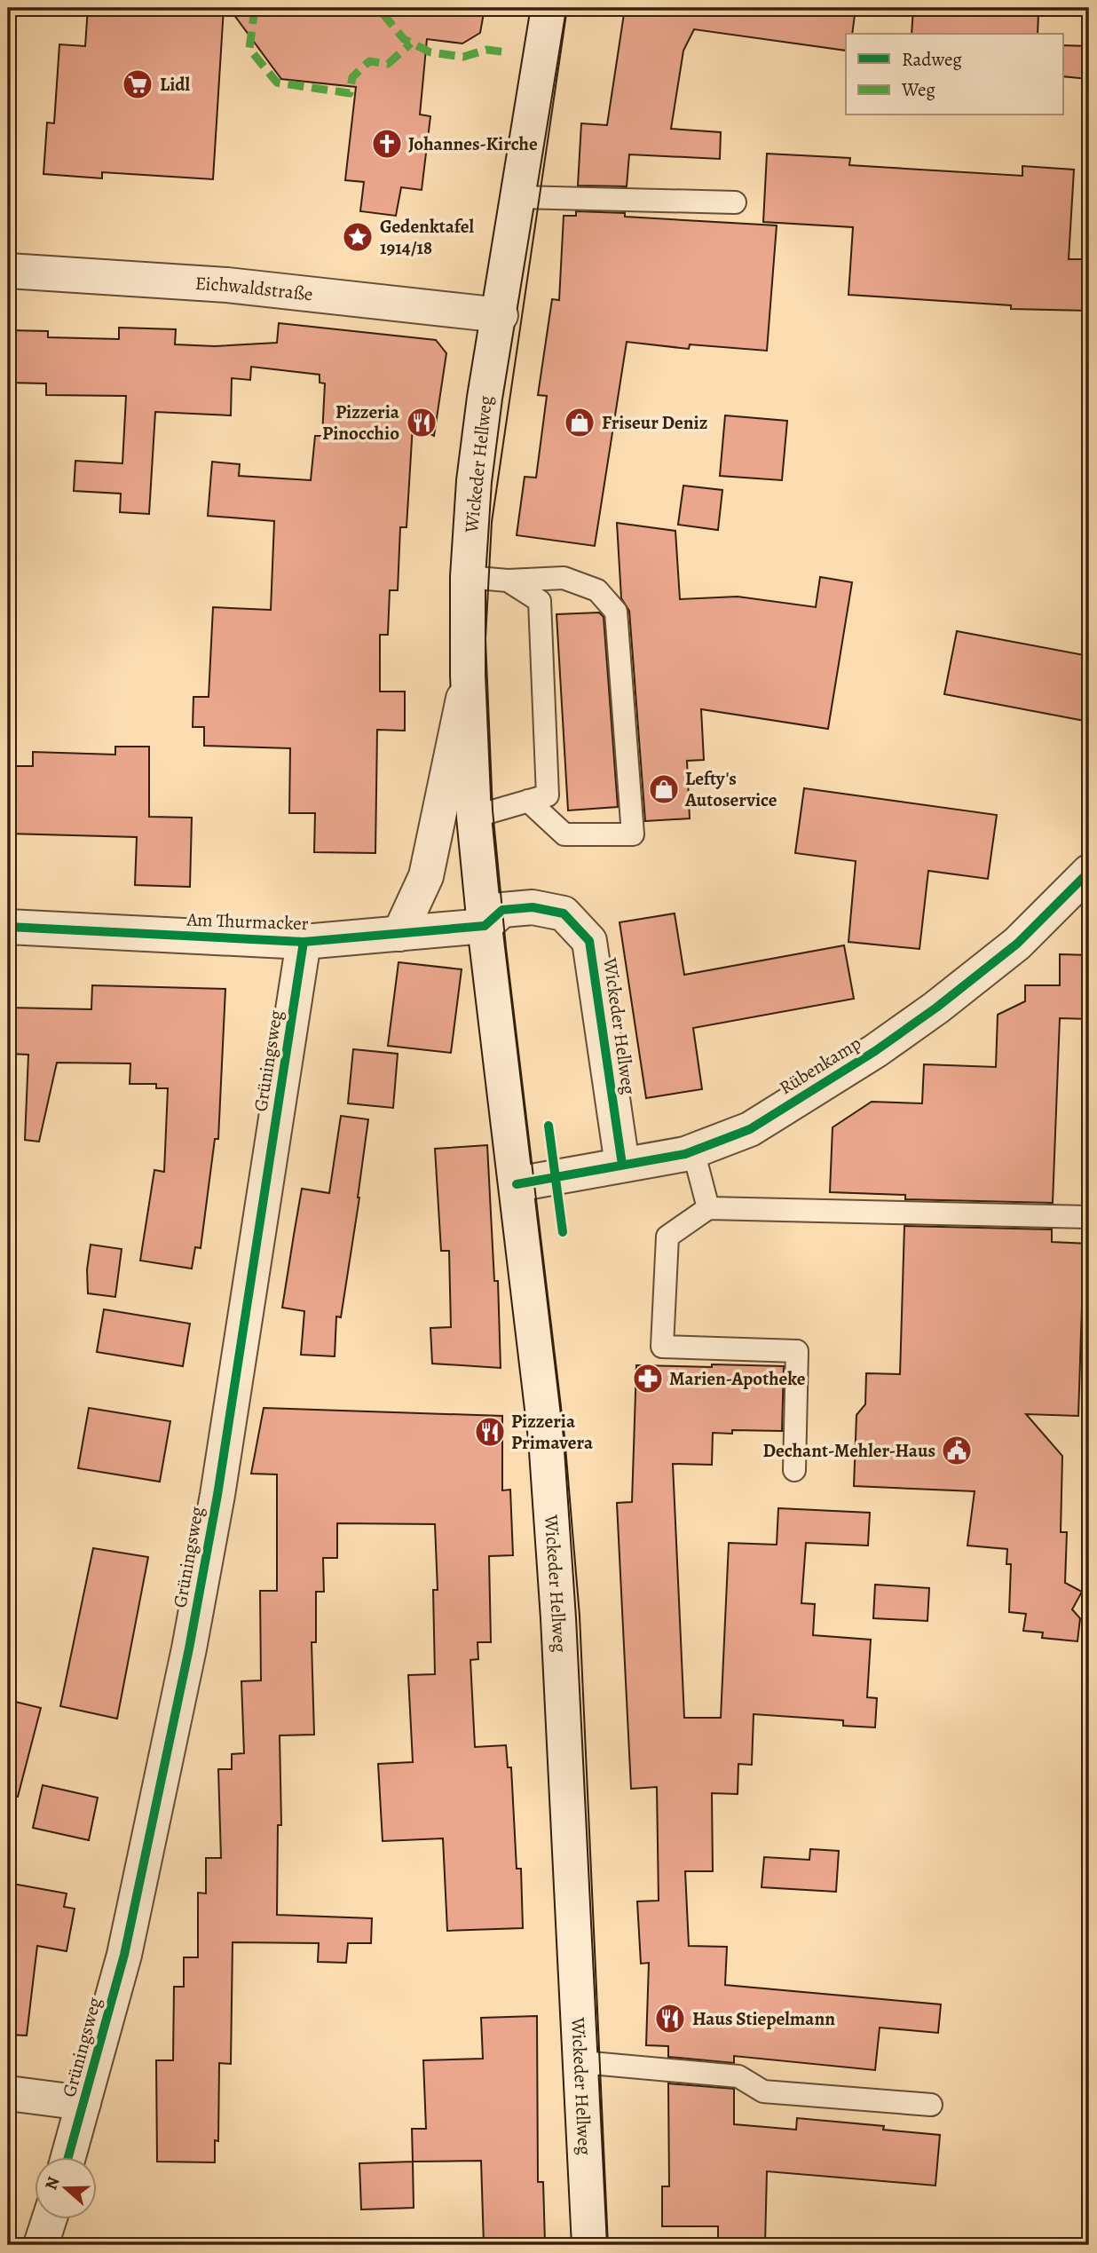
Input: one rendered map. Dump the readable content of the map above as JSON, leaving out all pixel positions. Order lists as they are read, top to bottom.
{
  "streets": {
    "street": [
      "Eichwaldstraße",
      "Wickeder Hellweg",
      "Am Thurmacker",
      "Grüningsweg",
      "Rübenkamp"
    ]
  },
  "crossings": [
    ["Eichwaldstraße", "Wickeder Hellweg"],
    ["Wickeder Hellweg", "Am Thurmacker"],
    ["Wickeder Hellweg", "Rübenkamp"],
    ["Am Thurmacker", "Grüningsweg"]
  ],
  "places": {
    "supermarket": ["Lidl"],
    "church": ["Johannes-Kirche"],
    "place": ["Gedenktafel 1914/18"],
    "restaurant": ["Pizzeria Pinocchio", "Pizzeria Primavera", "Haus Stiepelmann"],
    "shop": ["Friseur Deniz", "Lefty's Autoservice"],
    "pharmacy": ["Marien-Apotheke"],
    "public building": ["Dechant-Mehler-Haus"]
  },
  "legend": ["Radweg", "Weg"],
  "north": "left"
}
